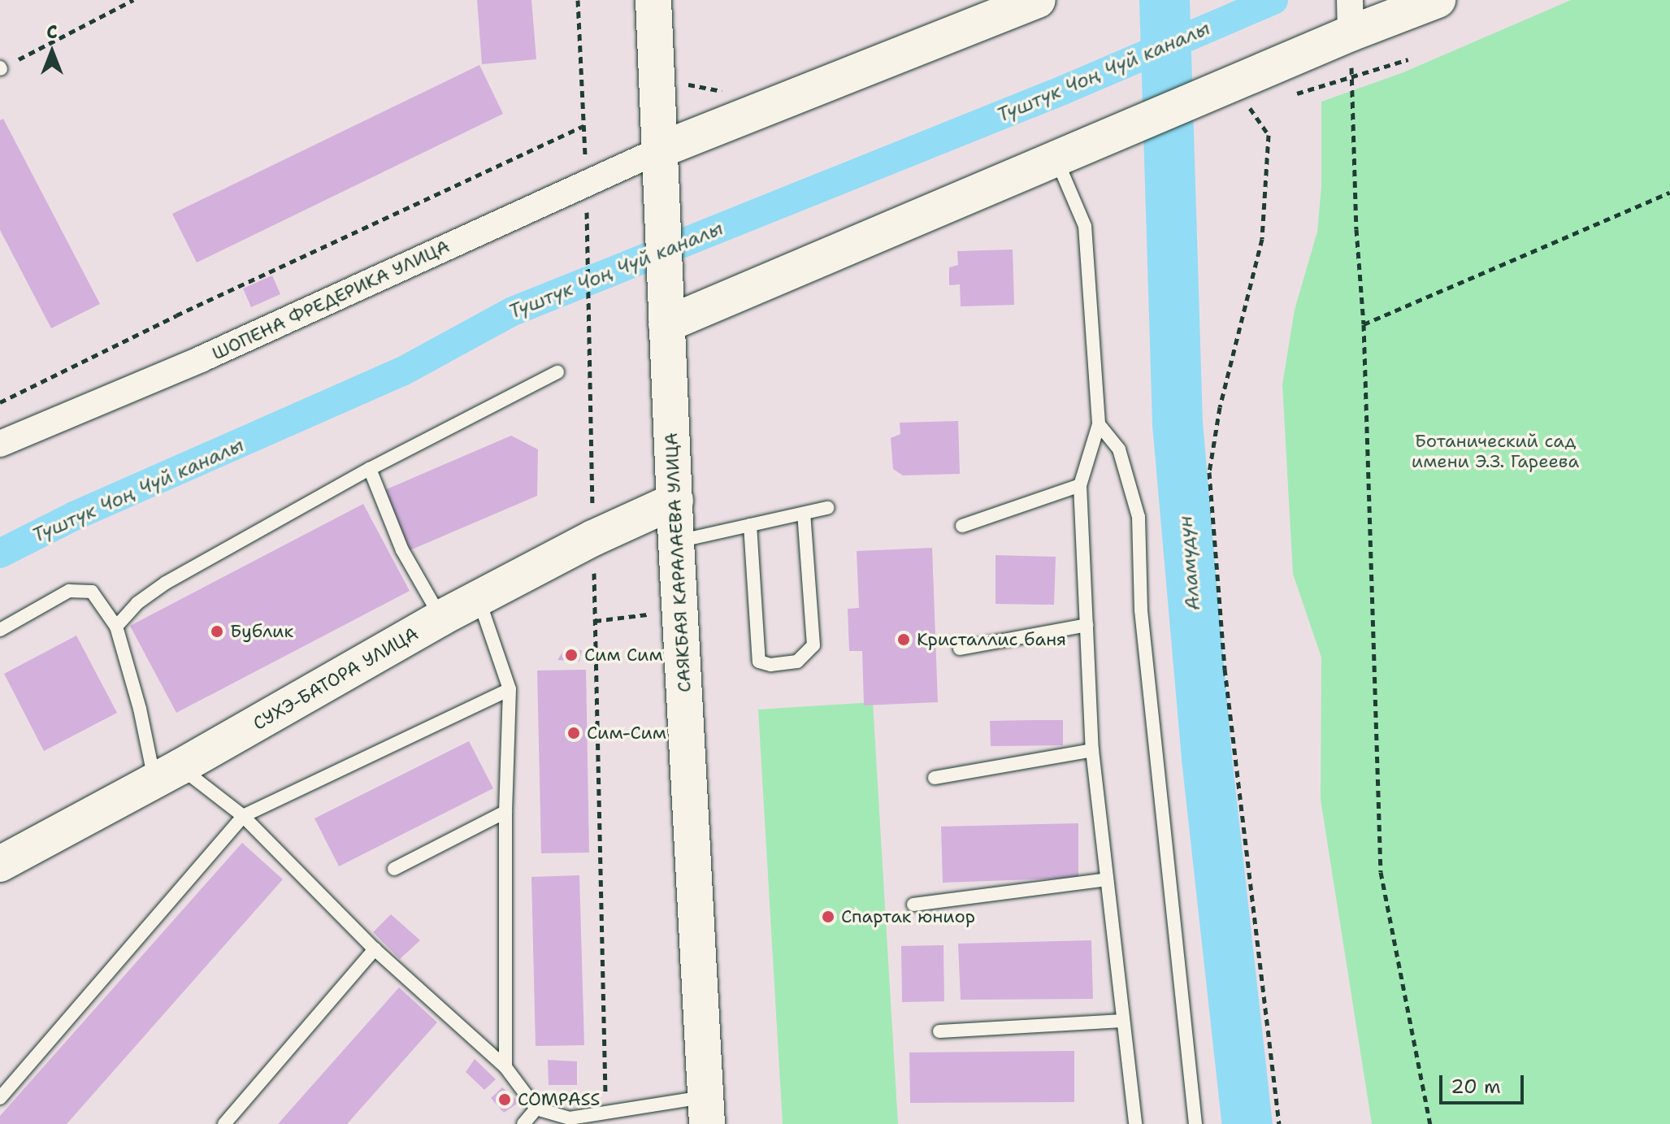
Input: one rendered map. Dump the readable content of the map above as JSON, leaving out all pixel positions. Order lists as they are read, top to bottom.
{
  "streets": {
    "main road": ["САЯКБАЯ КАРАЛАЕВА УЛИЦА", "СУХЭ-БАТОРА УЛИЦА"],
    "street": ["ШОПЕНА ФРЕДЕРИКА УЛИЦА"]
  },
  "crossings": [
    ["ШОПЕНА ФРЕДЕРИКА УЛИЦА", "САЯКБАЯ КАРАЛАЕВА УЛИЦА"],
    ["САЯКБАЯ КАРАЛАЕВА УЛИЦА", "СУХЭ-БАТОРА УЛИЦА"]
  ],
  "water": ["Түштүк Чоң Чүй каналы", "Аламүдүн"],
  "parks": ["Ботанический сад имени Э.З. Гареева"],
  "places": [
    "Бублик",
    "Кристаллис баня",
    "Сим Сим",
    "Сим-Сим",
    "Спартак юниор",
    "COMPASS"
  ],
  "scale_bar": "20 m",
  "north": "top"
}
